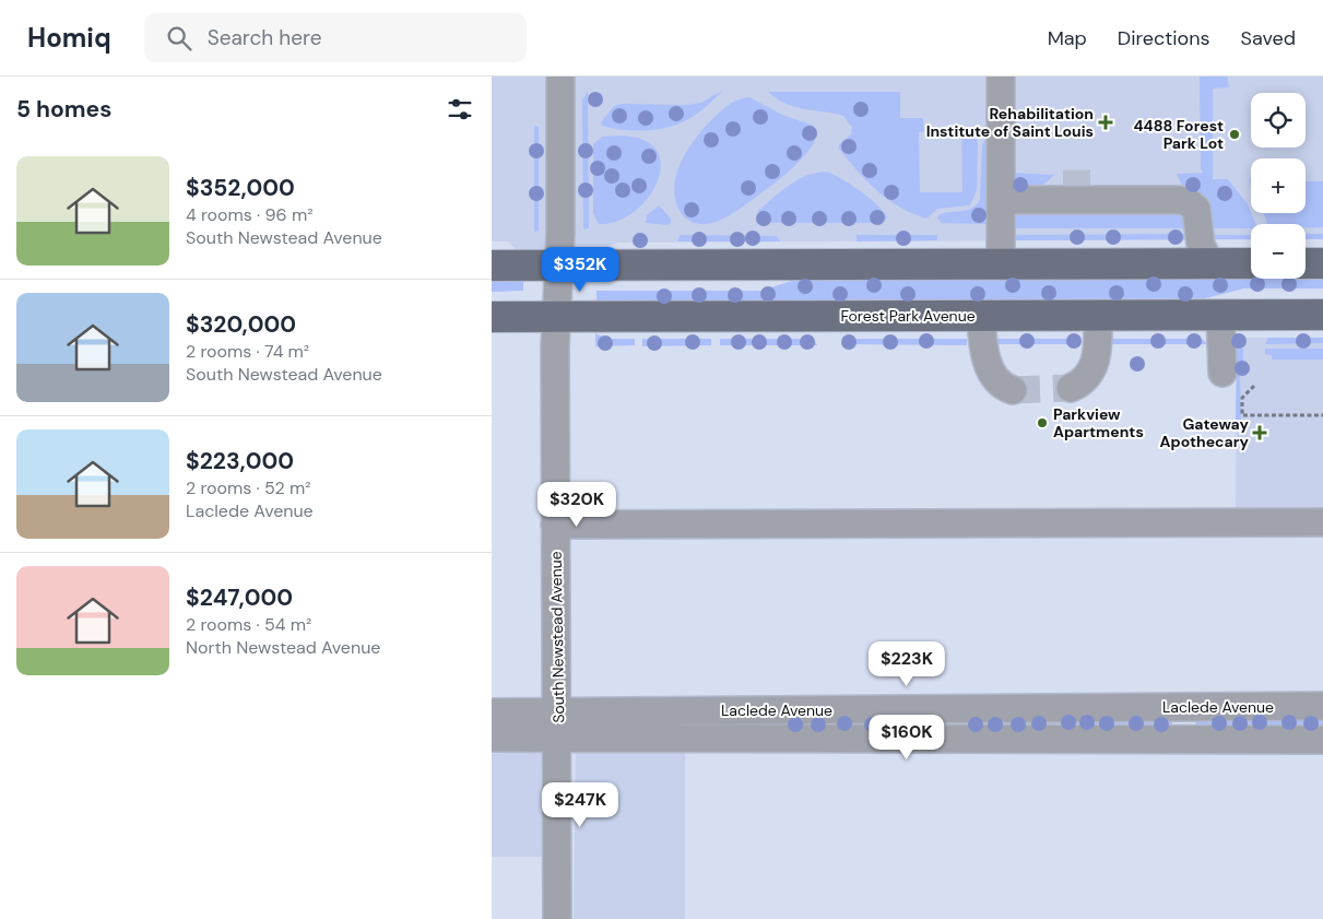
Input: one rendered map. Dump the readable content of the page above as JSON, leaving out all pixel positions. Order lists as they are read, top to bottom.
{
  "streets": {
    "main road": ["Forest Park Avenue"],
    "street": ["South Newstead Avenue", "Laclede Avenue"]
  },
  "crossings": [
    ["Forest Park Avenue", "South Newstead Avenue"],
    ["South Newstead Avenue", "Laclede Avenue"]
  ],
  "places": {
    "health": ["Rehabilitation Institute of Saint Louis", "Gateway Apothecary"],
    "other": ["4488 Forest Park Lot", "Parkview Apartments"]
  },
  "page": {
    "header": "Homiq",
    "search": "Search here",
    "nav": ["Map", "Directions", "Saved"],
    "heading": "5 homes",
    "map_buttons": ["+", "−"],
    "list": [
      {
        "name": "$352,000",
        "note": "4 rooms · 96 m² · South Newstead Avenue"
      },
      {
        "name": "$320,000",
        "note": "2 rooms · 74 m² · South Newstead Avenue"
      },
      {
        "name": "$223,000",
        "note": "2 rooms · 52 m² · Laclede Avenue"
      },
      {
        "name": "$247,000",
        "note": "2 rooms · 54 m² · North Newstead Avenue"
      }
    ],
    "price": [
      "$352K",
      "$320K",
      "$223K",
      "$160K",
      "$247K"
    ]
  }
}
